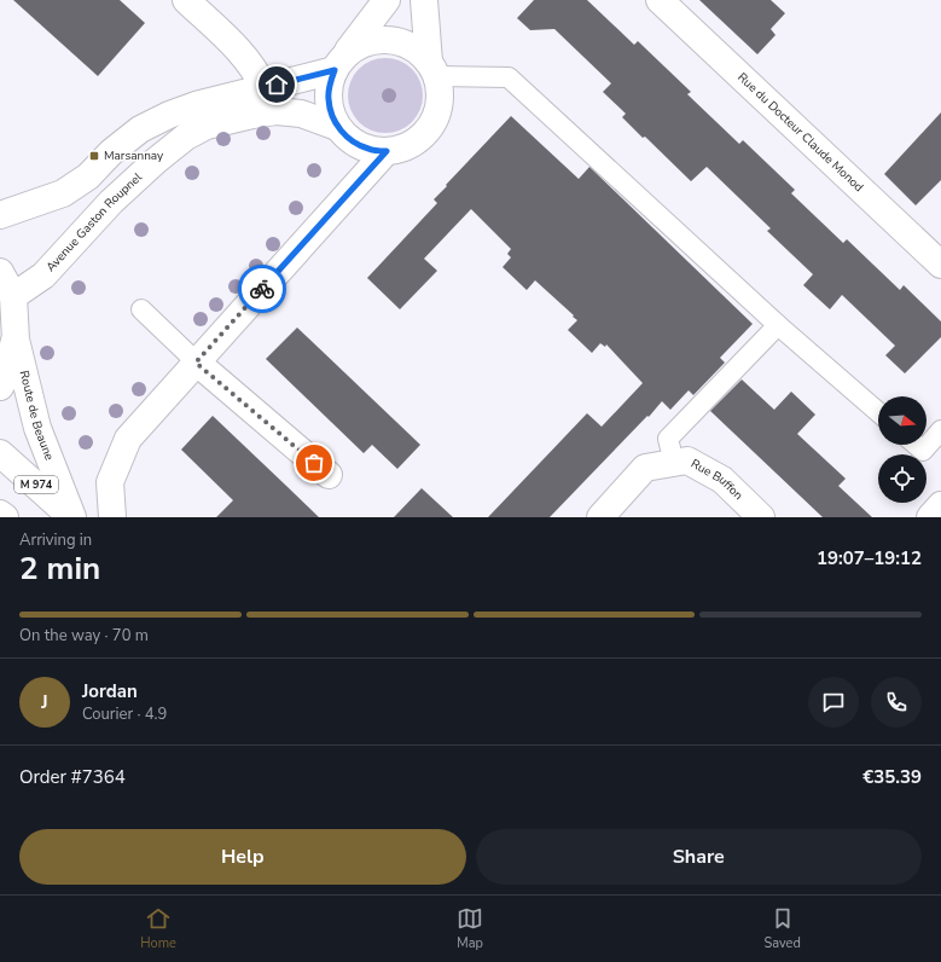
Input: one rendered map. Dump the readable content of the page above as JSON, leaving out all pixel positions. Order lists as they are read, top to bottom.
{
  "streets": {
    "street": [
      "Rue du Docteur Claude Monod",
      "Avenue Gaston Roupnel",
      "Route de Beaune",
      "Rue Buffon",
      "M 974"
    ]
  },
  "crossings": [
    ["Avenue Gaston Roupnel", "Route de Beaune"]
  ],
  "places": {
    "transit": ["Marsannay"]
  },
  "north": "right",
  "page": {
    "heading": ["2 min", "Arriving in", "19:07–19:12"],
    "panel": [
      "Jordan",
      "Courier · 4.9",
      "Order #7364",
      "€35.39"
    ],
    "bar": "On the way · 70 m",
    "round": "J",
    "buttons": ["Help", "Share"],
    "tabs": ["Home", "Map", "Saved"]
  }
}
